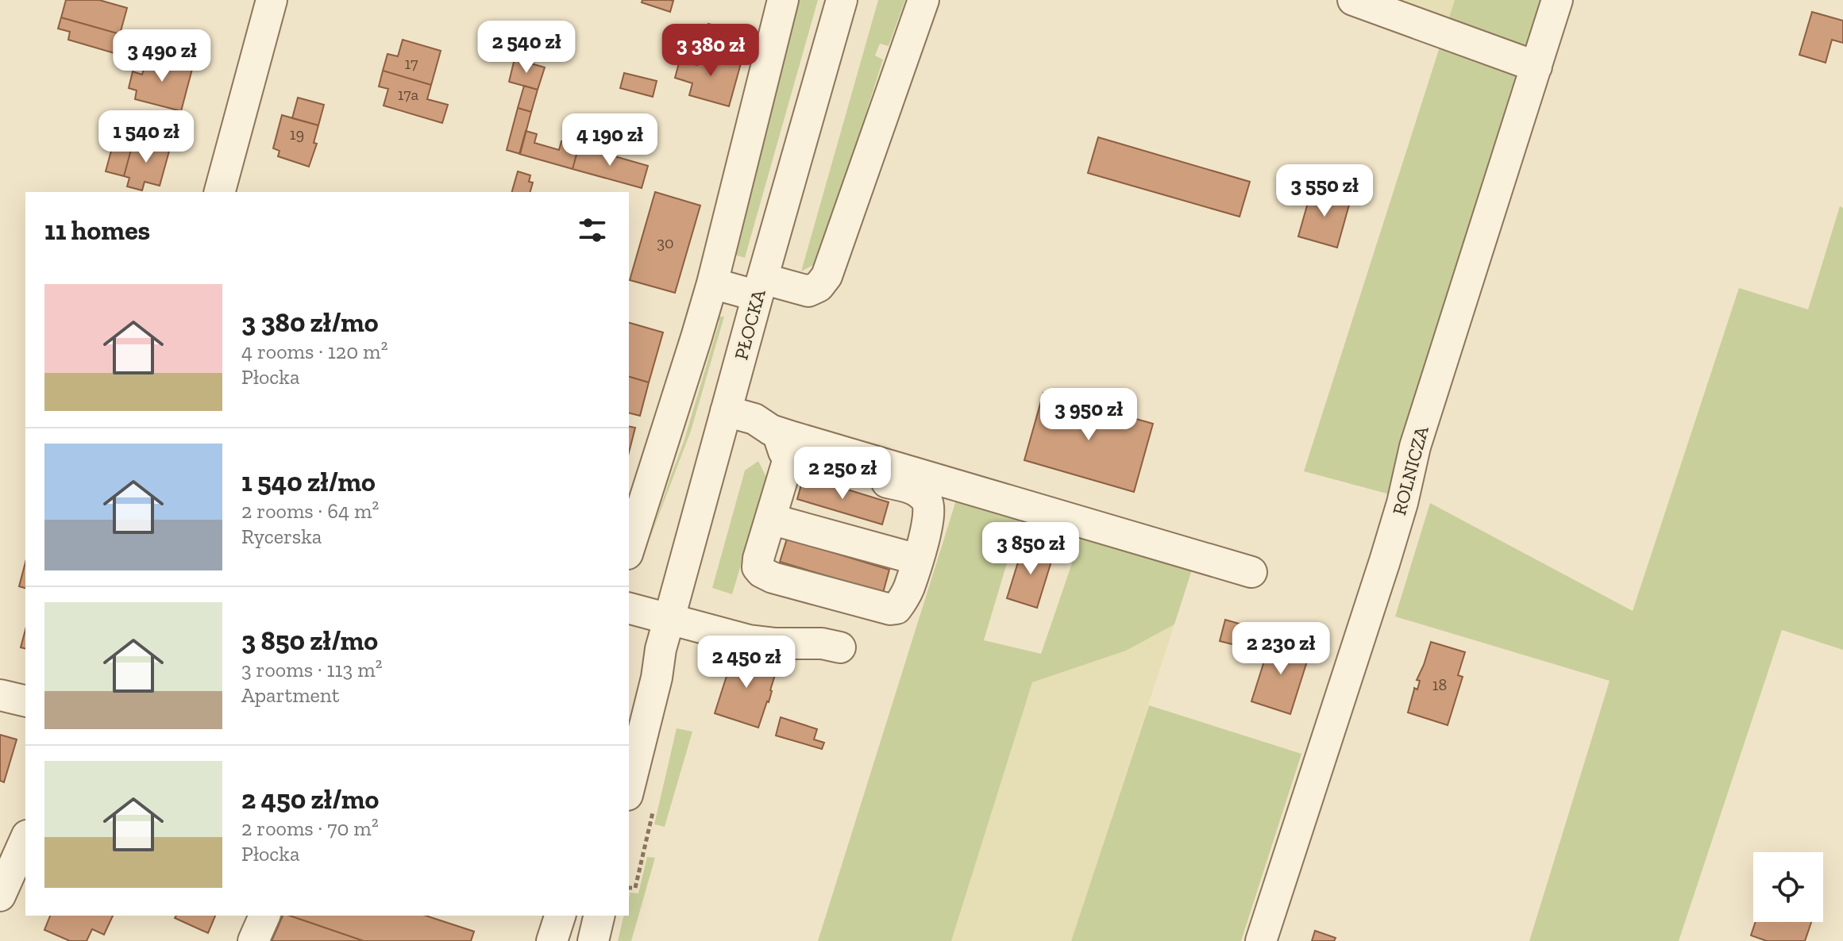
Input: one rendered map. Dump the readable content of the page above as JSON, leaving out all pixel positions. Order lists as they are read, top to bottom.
{
  "streets": {
    "street": ["PŁOCKA", "ROLNICZA"]
  },
  "house_numbers": [
    "17",
    "17a",
    "19",
    "30",
    "18"
  ],
  "page": {
    "price": [
      "2 540 zł",
      "3 380 zł",
      "3 490 zł",
      "1 540 zł",
      "4 190 zł",
      "3 550 zł",
      "3 950 zł",
      "2 250 zł",
      "3 850 zł",
      "2 230 zł",
      "2 450 zł"
    ],
    "heading": "11 homes",
    "list": [
      {
        "name": "3 380 zł/mo",
        "note": "4 rooms · 120 m² · Płocka"
      },
      {
        "name": "1 540 zł/mo",
        "note": "2 rooms · 64 m² · Rycerska"
      },
      {
        "name": "3 850 zł/mo",
        "note": "3 rooms · 113 m² · Apartment"
      },
      {
        "name": "2 450 zł/mo",
        "note": "2 rooms · 70 m² · Płocka"
      }
    ]
  }
}
